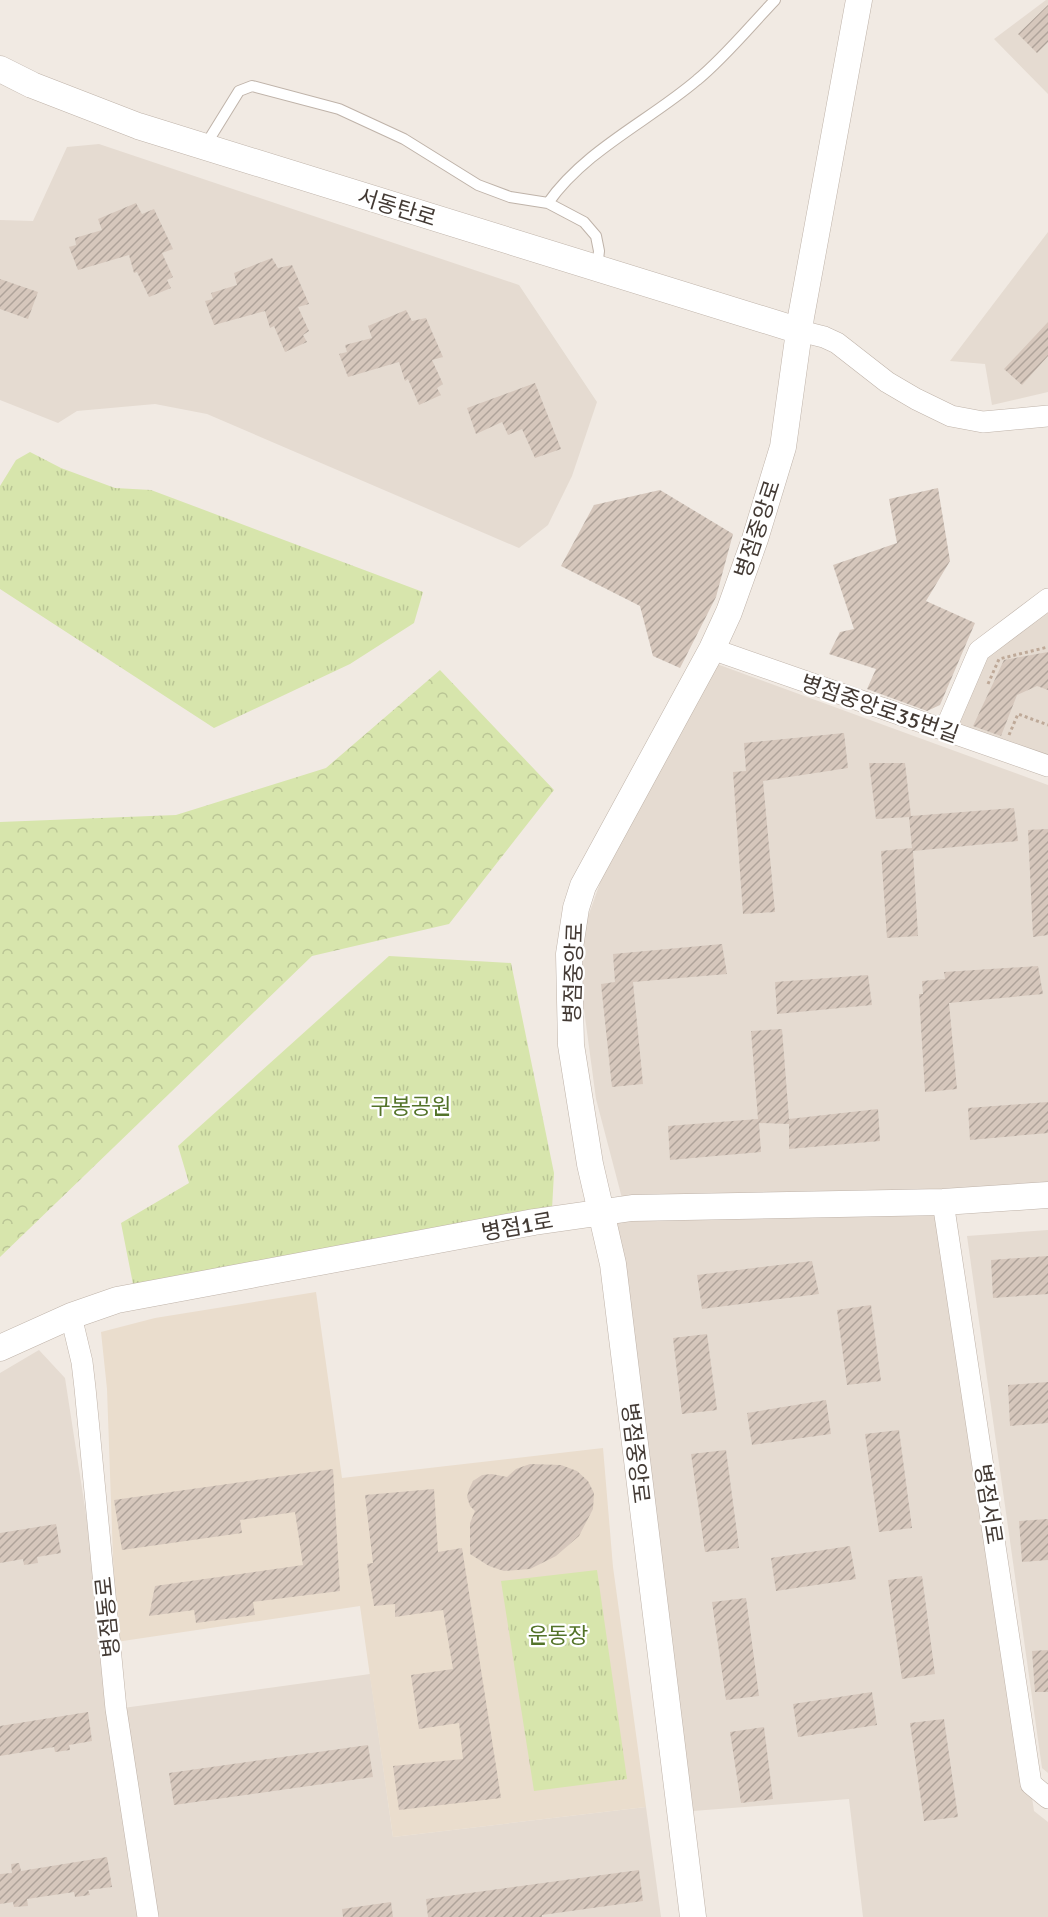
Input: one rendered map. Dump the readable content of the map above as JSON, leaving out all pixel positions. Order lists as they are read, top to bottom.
{
  "streets": {
    "street": [
      "서동탄로",
      "병점중앙로",
      "병점중앙로35번길",
      "병점1로",
      "병점서로",
      "병점동로"
    ]
  },
  "crossings": [
    ["서동탄로", "병점중앙로"],
    ["병점중앙로", "병점중앙로35번길"],
    ["병점중앙로", "병점1로"],
    ["병점1로", "병점서로"],
    ["병점1로", "병점동로"]
  ],
  "parks": ["구봉공원", "운동장"]
}
